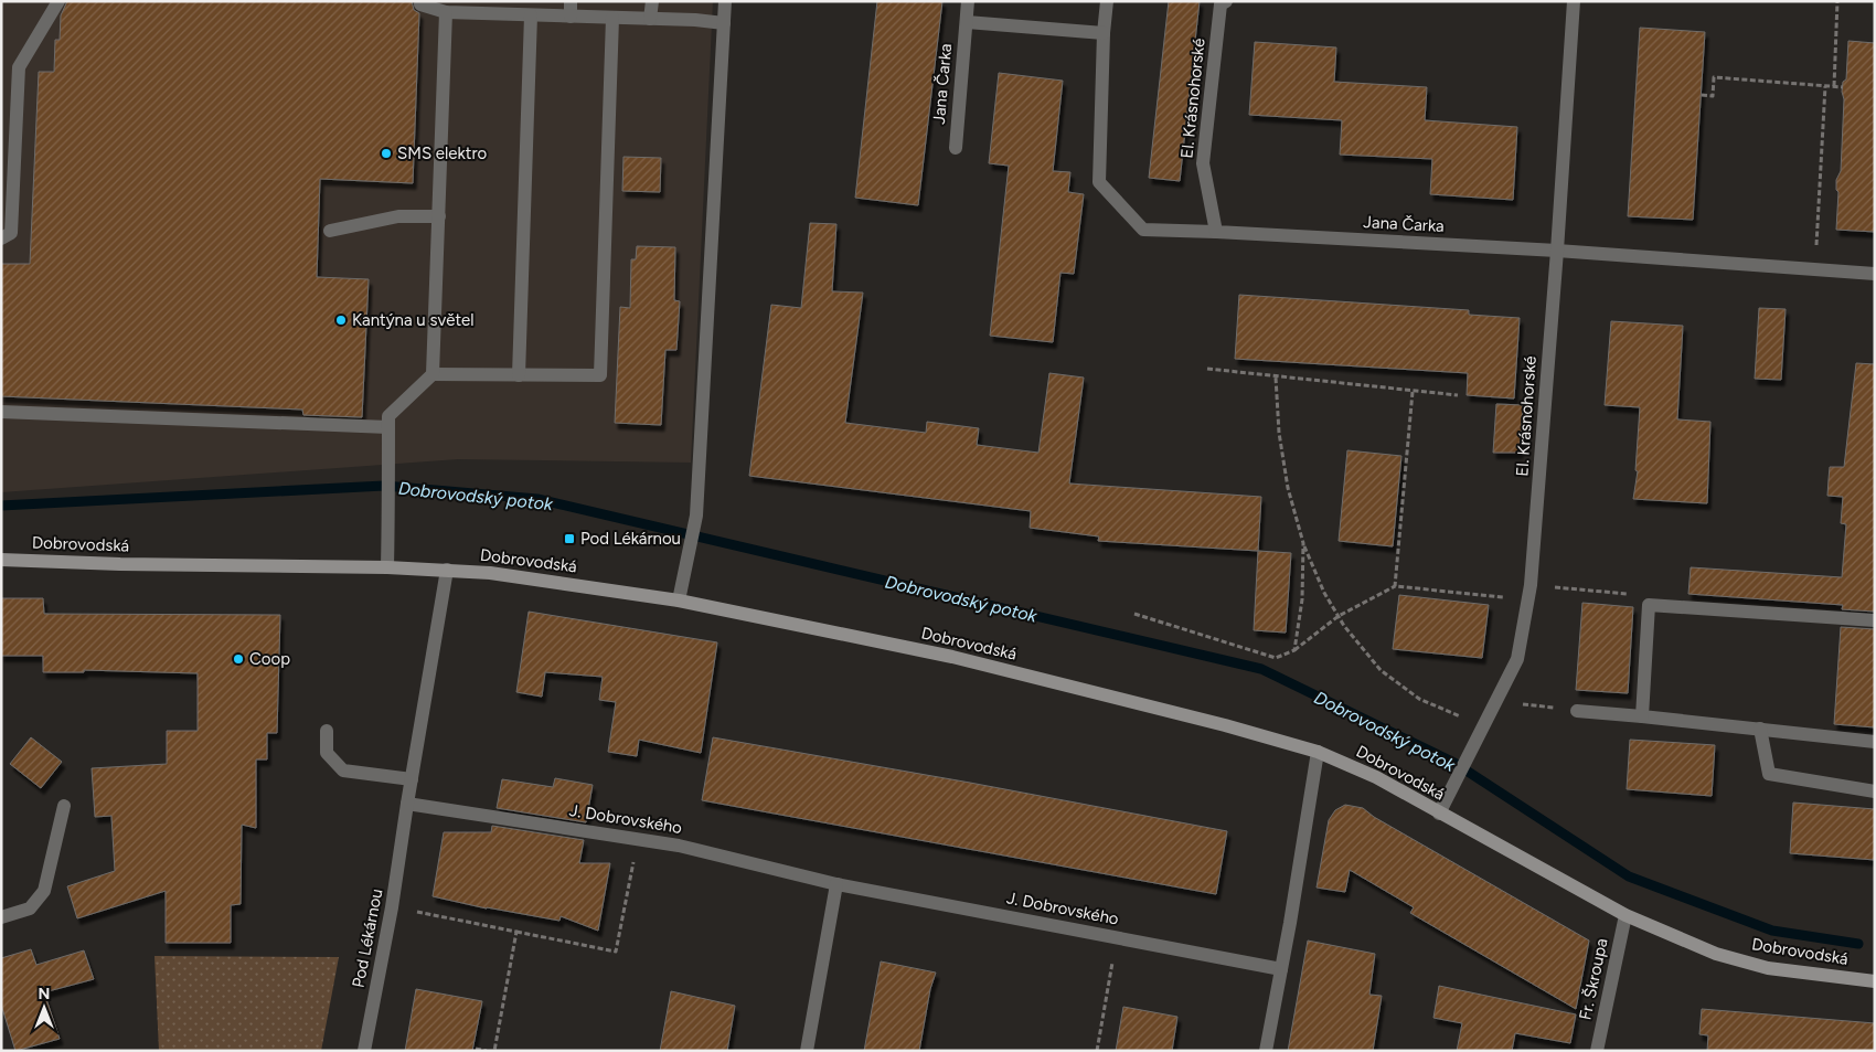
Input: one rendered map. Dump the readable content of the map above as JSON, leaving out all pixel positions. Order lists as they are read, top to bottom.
{
  "streets": {
    "main road": ["Dobrovodská"],
    "street": [
      "Jana Čarka",
      "El. Krásnohorské",
      "J. Dobrovského",
      "Pod Lékárnou",
      "Fr. Škroupa"
    ]
  },
  "crossings": [
    ["Jana Čarka", "El. Krásnohorské"],
    ["El. Krásnohorské", "Dobrovodská"],
    ["Dobrovodská", "Pod Lékárnou"],
    ["Dobrovodská", "Fr. Škroupa"],
    ["J. Dobrovského", "Pod Lékárnou"]
  ],
  "water": ["Dobrovodský potok"],
  "places": {
    "other": ["SMS elektro", "Kantýna u světel", "Coop"],
    "transit": ["Pod Lékárnou"]
  },
  "north": "top"
}
